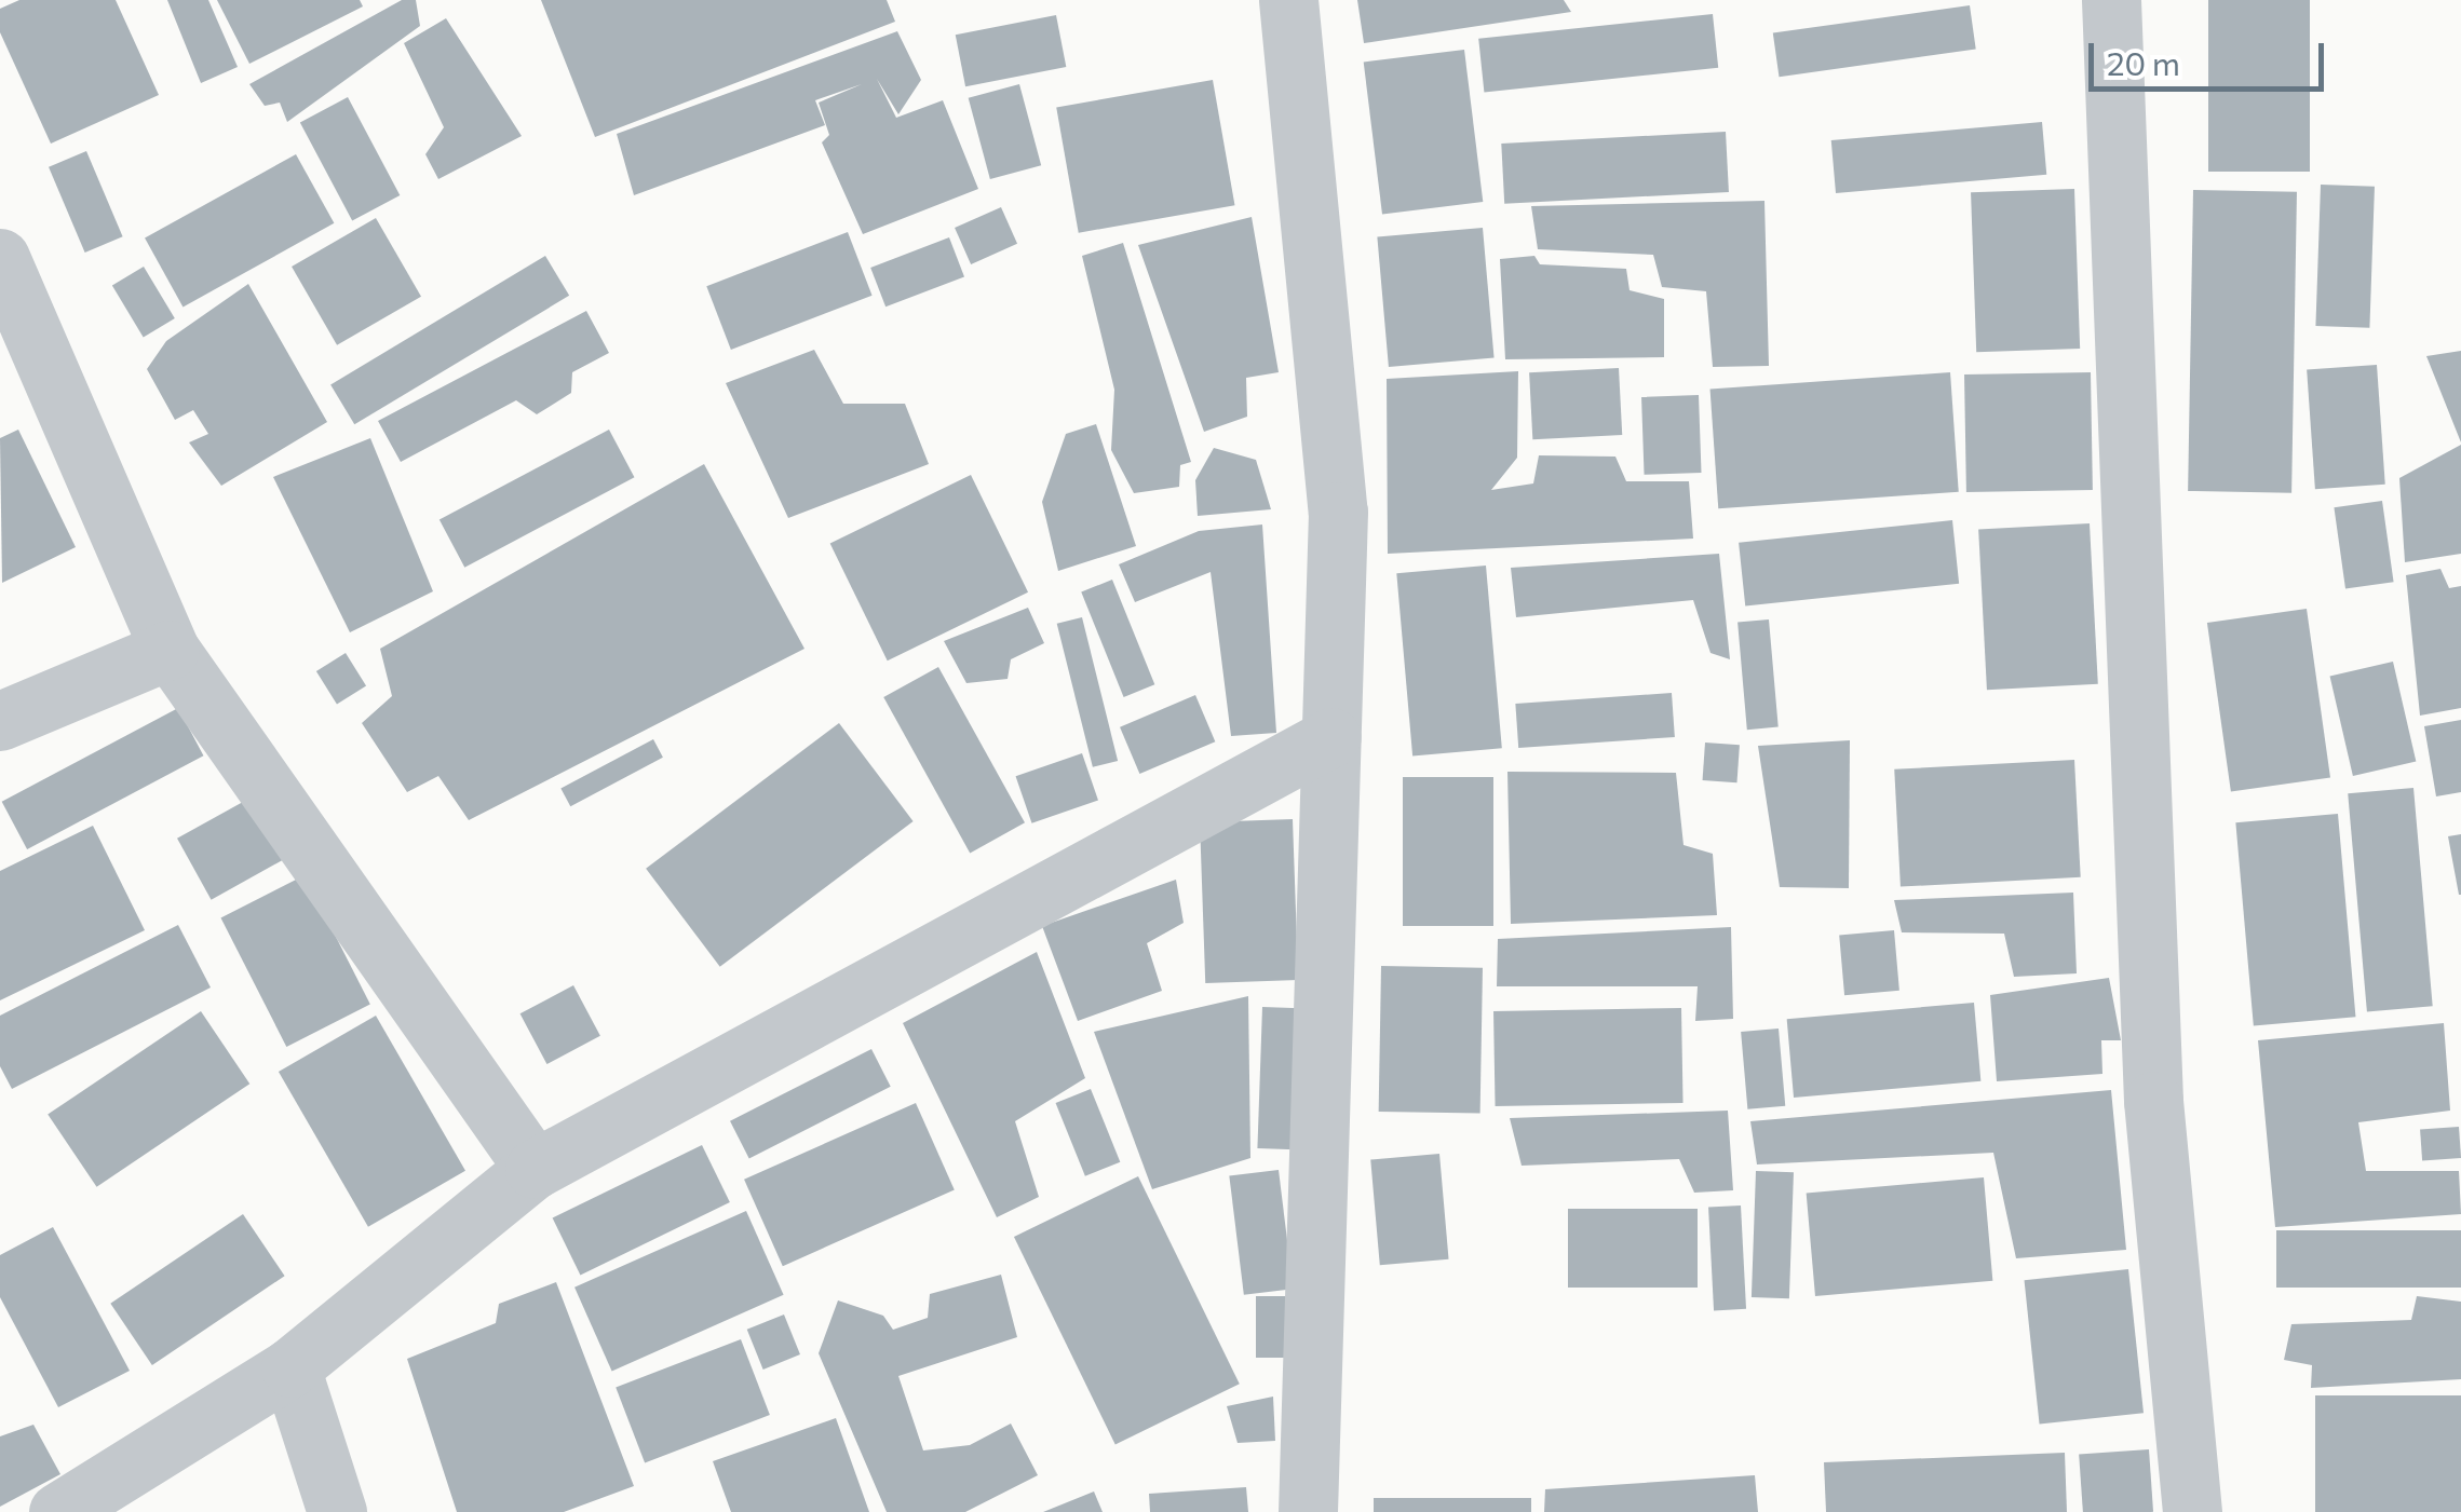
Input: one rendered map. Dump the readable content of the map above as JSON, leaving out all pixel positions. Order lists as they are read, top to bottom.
{
  "scale_bar": "20 m"
}
